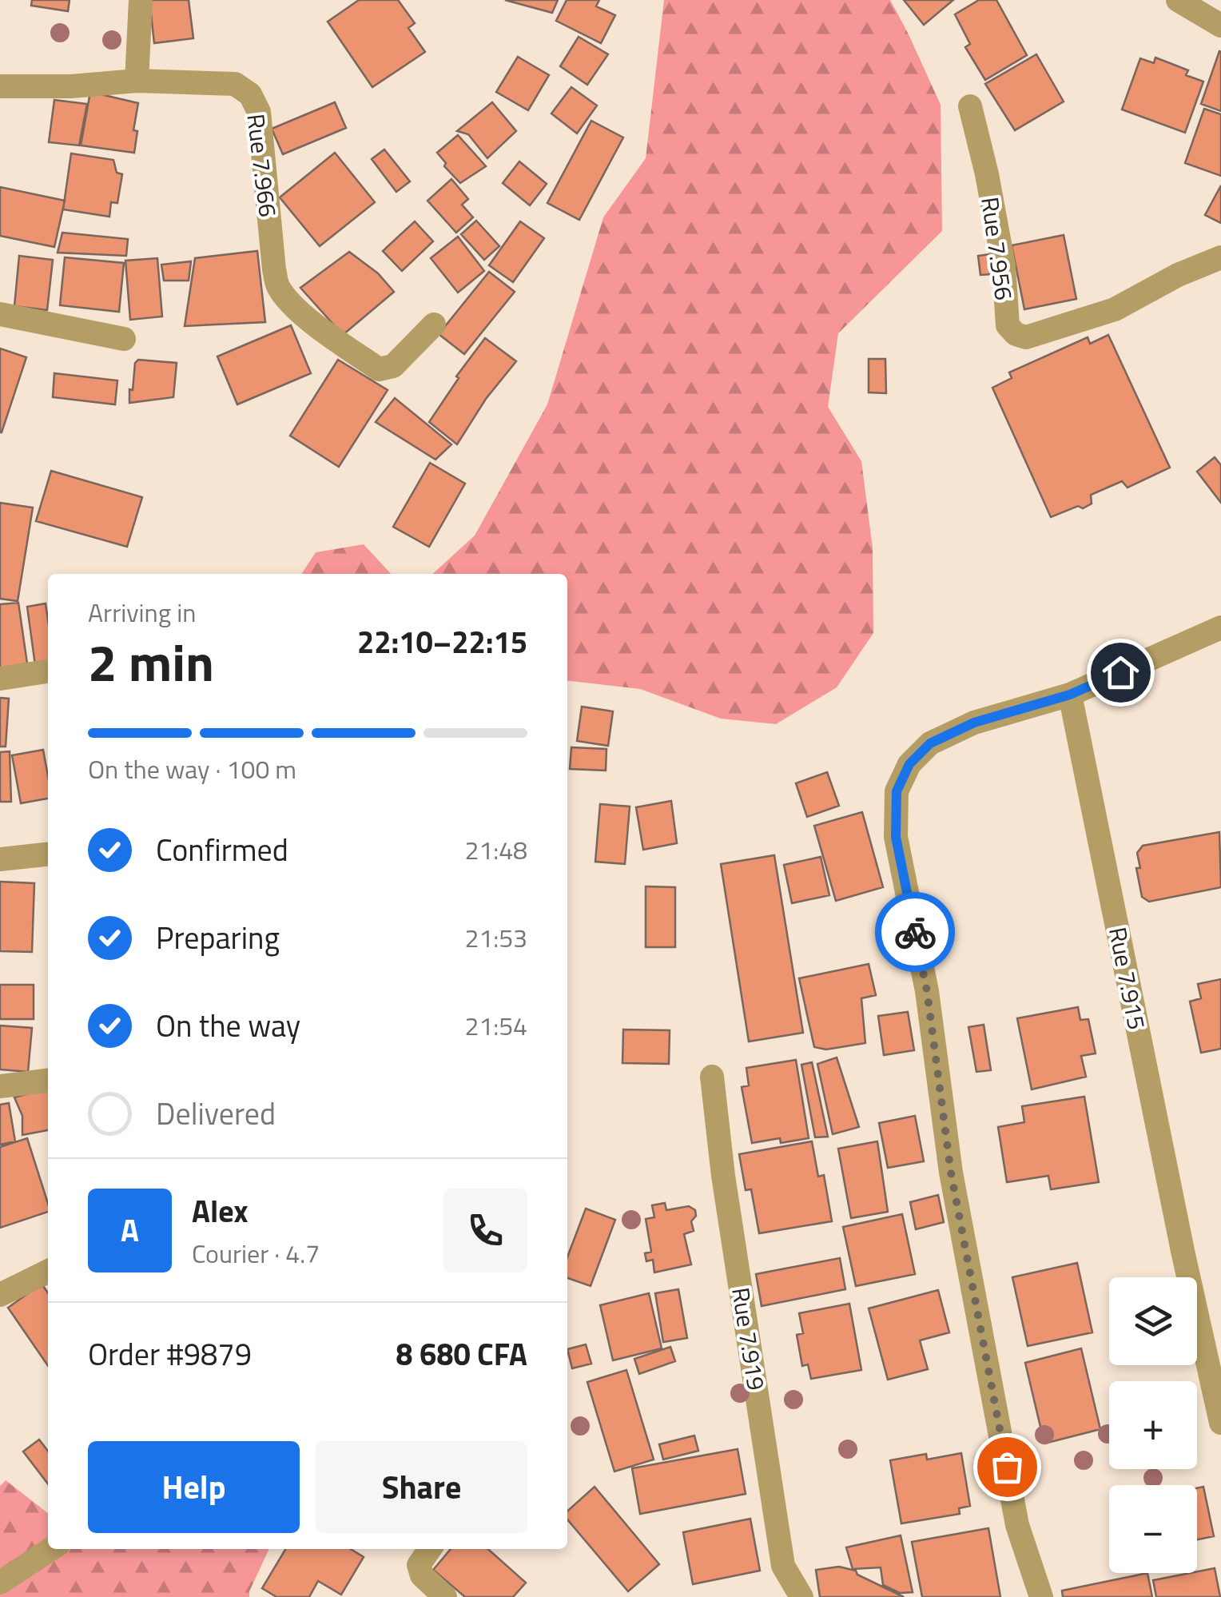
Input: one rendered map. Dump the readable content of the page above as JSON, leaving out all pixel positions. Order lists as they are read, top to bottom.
{
  "streets": {
    "street": [
      "Rue 7.966",
      "Rue 7.956",
      "Rue 7.915",
      "Rue 7.919"
    ]
  },
  "page": {
    "heading": ["2 min", "Arriving in", "22:10–22:15"],
    "panel": [
      "Alex",
      "Courier · 4.7",
      "Order #9879",
      "8 680 CFA"
    ],
    "bar": "On the way · 100 m",
    "list": [
      ["Confirmed", "21:48"],
      ["Preparing", "21:53"],
      ["On the way", "21:54"],
      "Delivered"
    ],
    "round": "A",
    "map_buttons": ["+", "−"],
    "buttons": ["Help", "Share"]
  }
}
